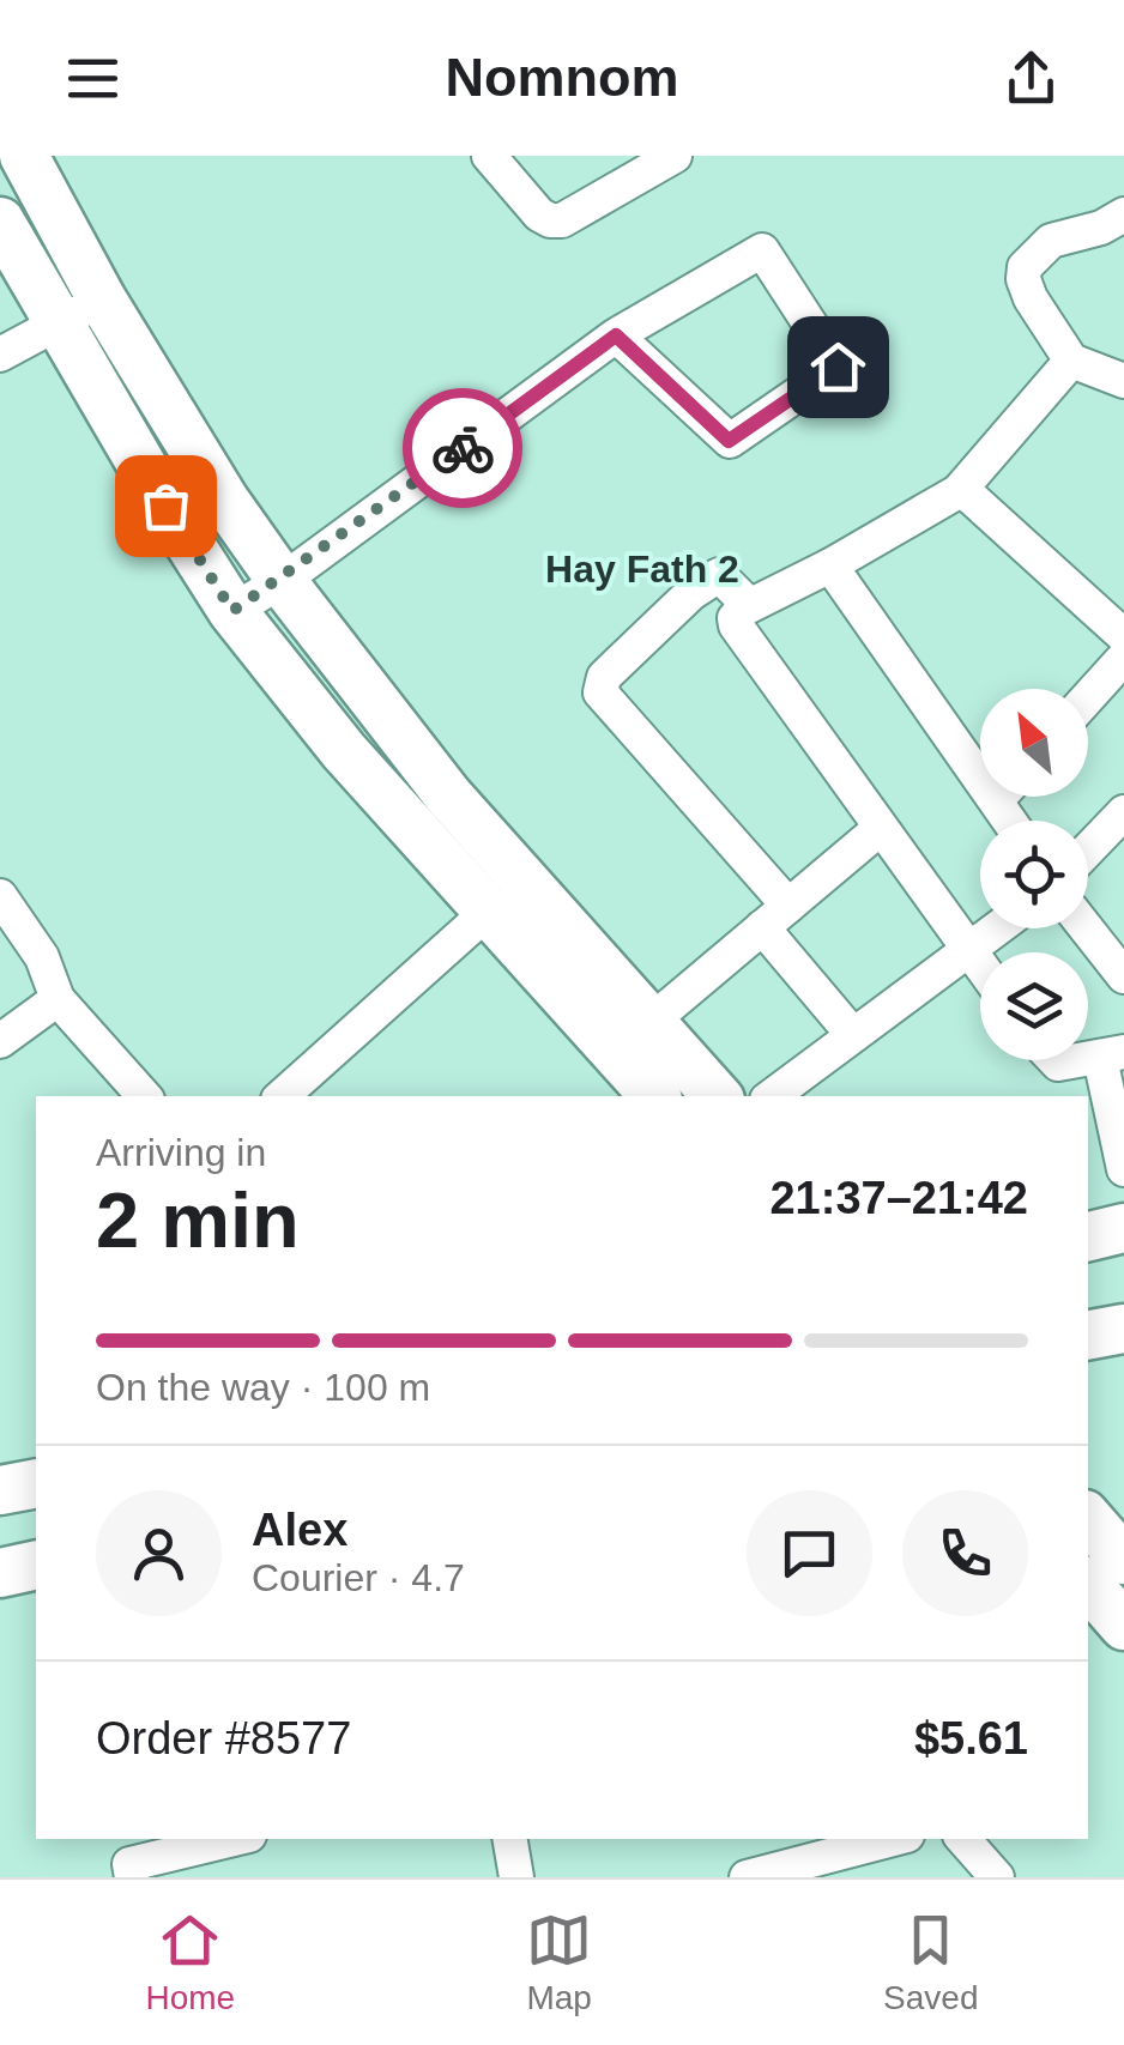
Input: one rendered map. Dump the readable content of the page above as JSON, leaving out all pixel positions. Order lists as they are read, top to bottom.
{
  "districts": ["Hay Fath 2"],
  "north": "top left",
  "page": {
    "header": "Nomnom",
    "heading": ["2 min", "Arriving in", "21:37–21:42"],
    "panel": [
      "Alex",
      "Courier · 4.7",
      "Order #8577",
      "$5.61"
    ],
    "bar": "On the way · 100 m",
    "tabs": ["Home", "Map", "Saved"]
  }
}
